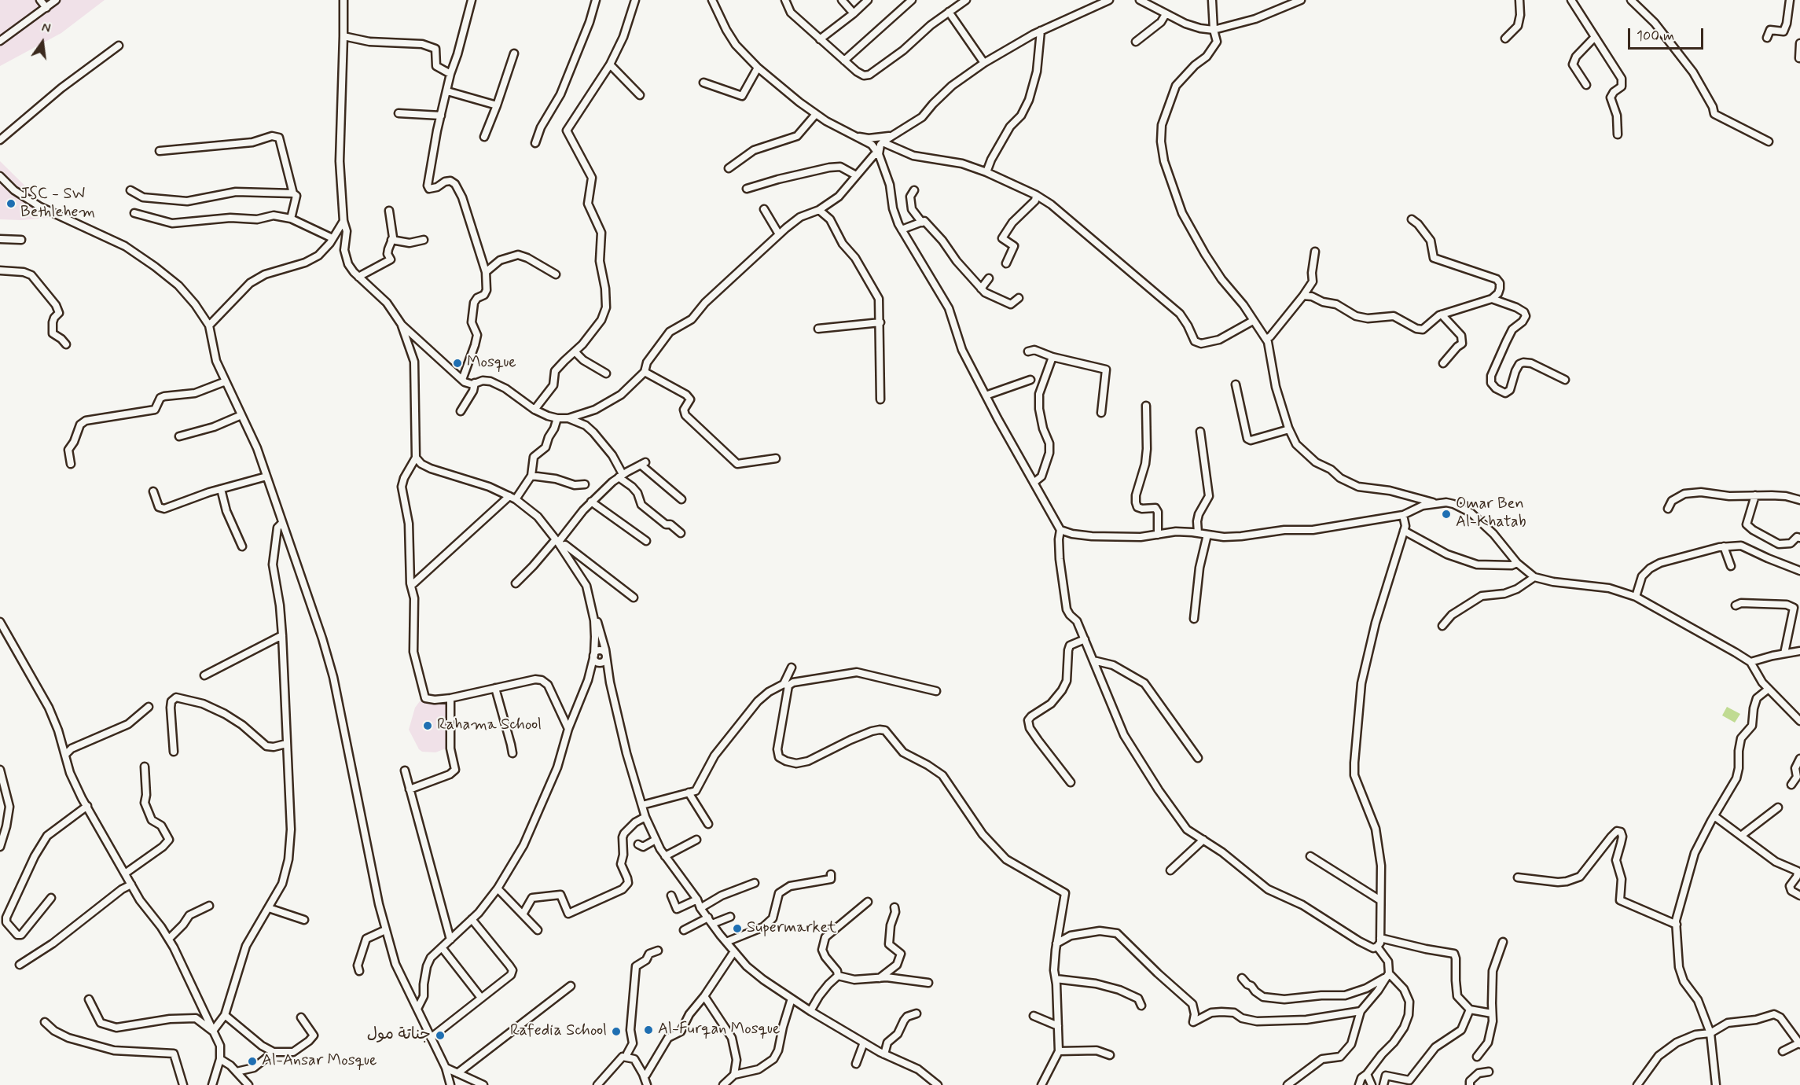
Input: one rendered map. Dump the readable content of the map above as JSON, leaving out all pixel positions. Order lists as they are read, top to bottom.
{
  "places": [
    "JSC - SW Bethlehem",
    "Mosque",
    "Omar Ben Al-Khatab",
    "Rahama School",
    "Supermarket",
    "Al-Furqan Mosque",
    "Rafedia School",
    "جناتة مول",
    "Al-Ansar Mosque"
  ],
  "scale_bar": "100 m",
  "north": "top"
}
